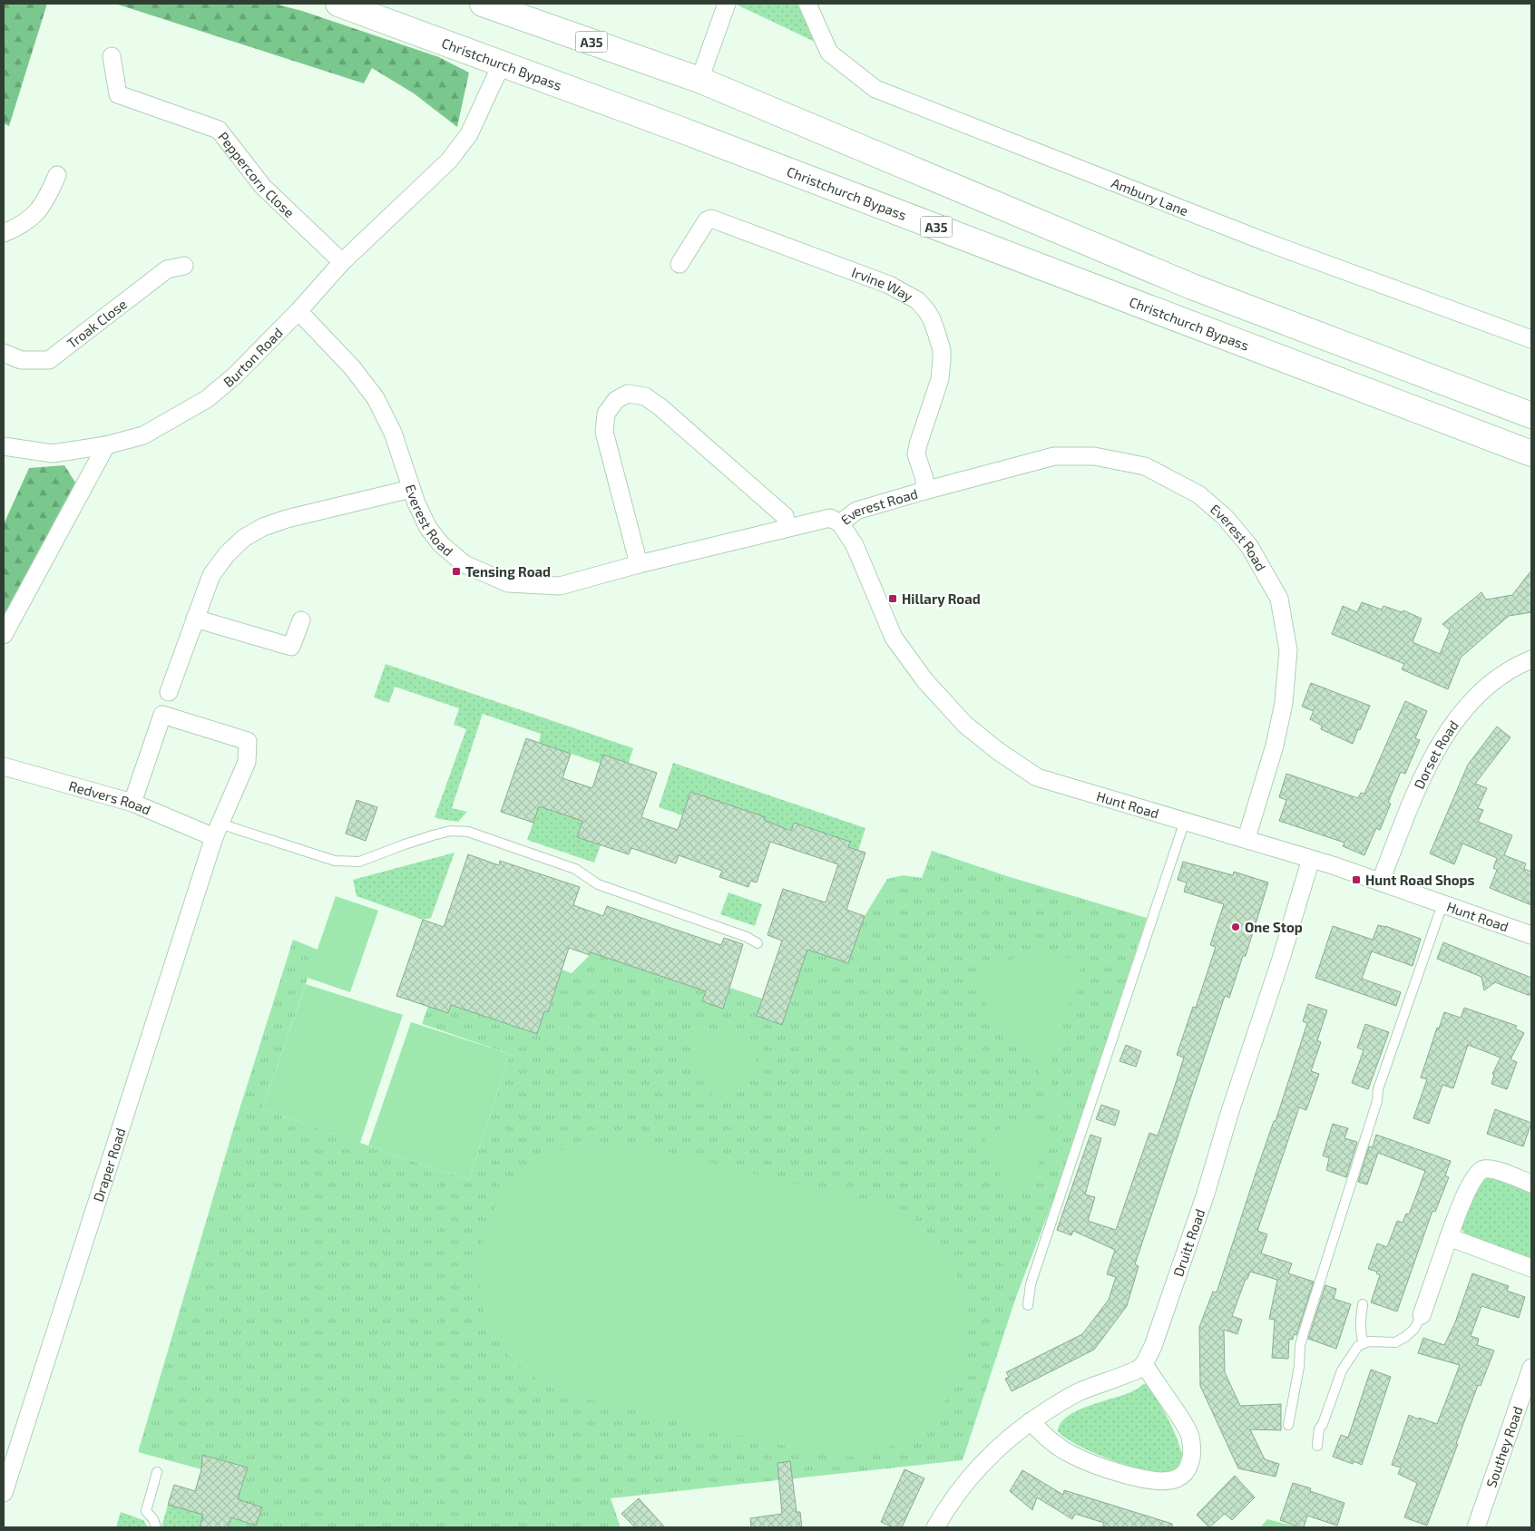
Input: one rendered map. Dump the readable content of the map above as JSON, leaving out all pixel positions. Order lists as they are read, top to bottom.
{
  "streets": {
    "main road": ["A35", "Christchurch Bypass"],
    "street": [
      "Peppercorn Close",
      "Ambury Lane",
      "Irvine Way",
      "Troak Close",
      "Burton Road",
      "Everest Road",
      "Dorset Road",
      "Redvers Road",
      "Hunt Road",
      "Draper Road",
      "Druitt Road",
      "Southey Road"
    ]
  },
  "crossings": [
    ["Christchurch Bypass", "Burton Road"],
    ["Peppercorn Close", "Burton Road"],
    ["Irvine Way", "Everest Road"],
    ["Burton Road", "Everest Road"],
    ["Everest Road", "Hunt Road"],
    ["Dorset Road", "Hunt Road"],
    ["Redvers Road", "Draper Road"],
    ["Hunt Road", "Druitt Road"]
  ],
  "places": {
    "transit": ["Tensing Road", "Hillary Road", "Hunt Road Shops"],
    "other": ["One Stop"]
  }
}
